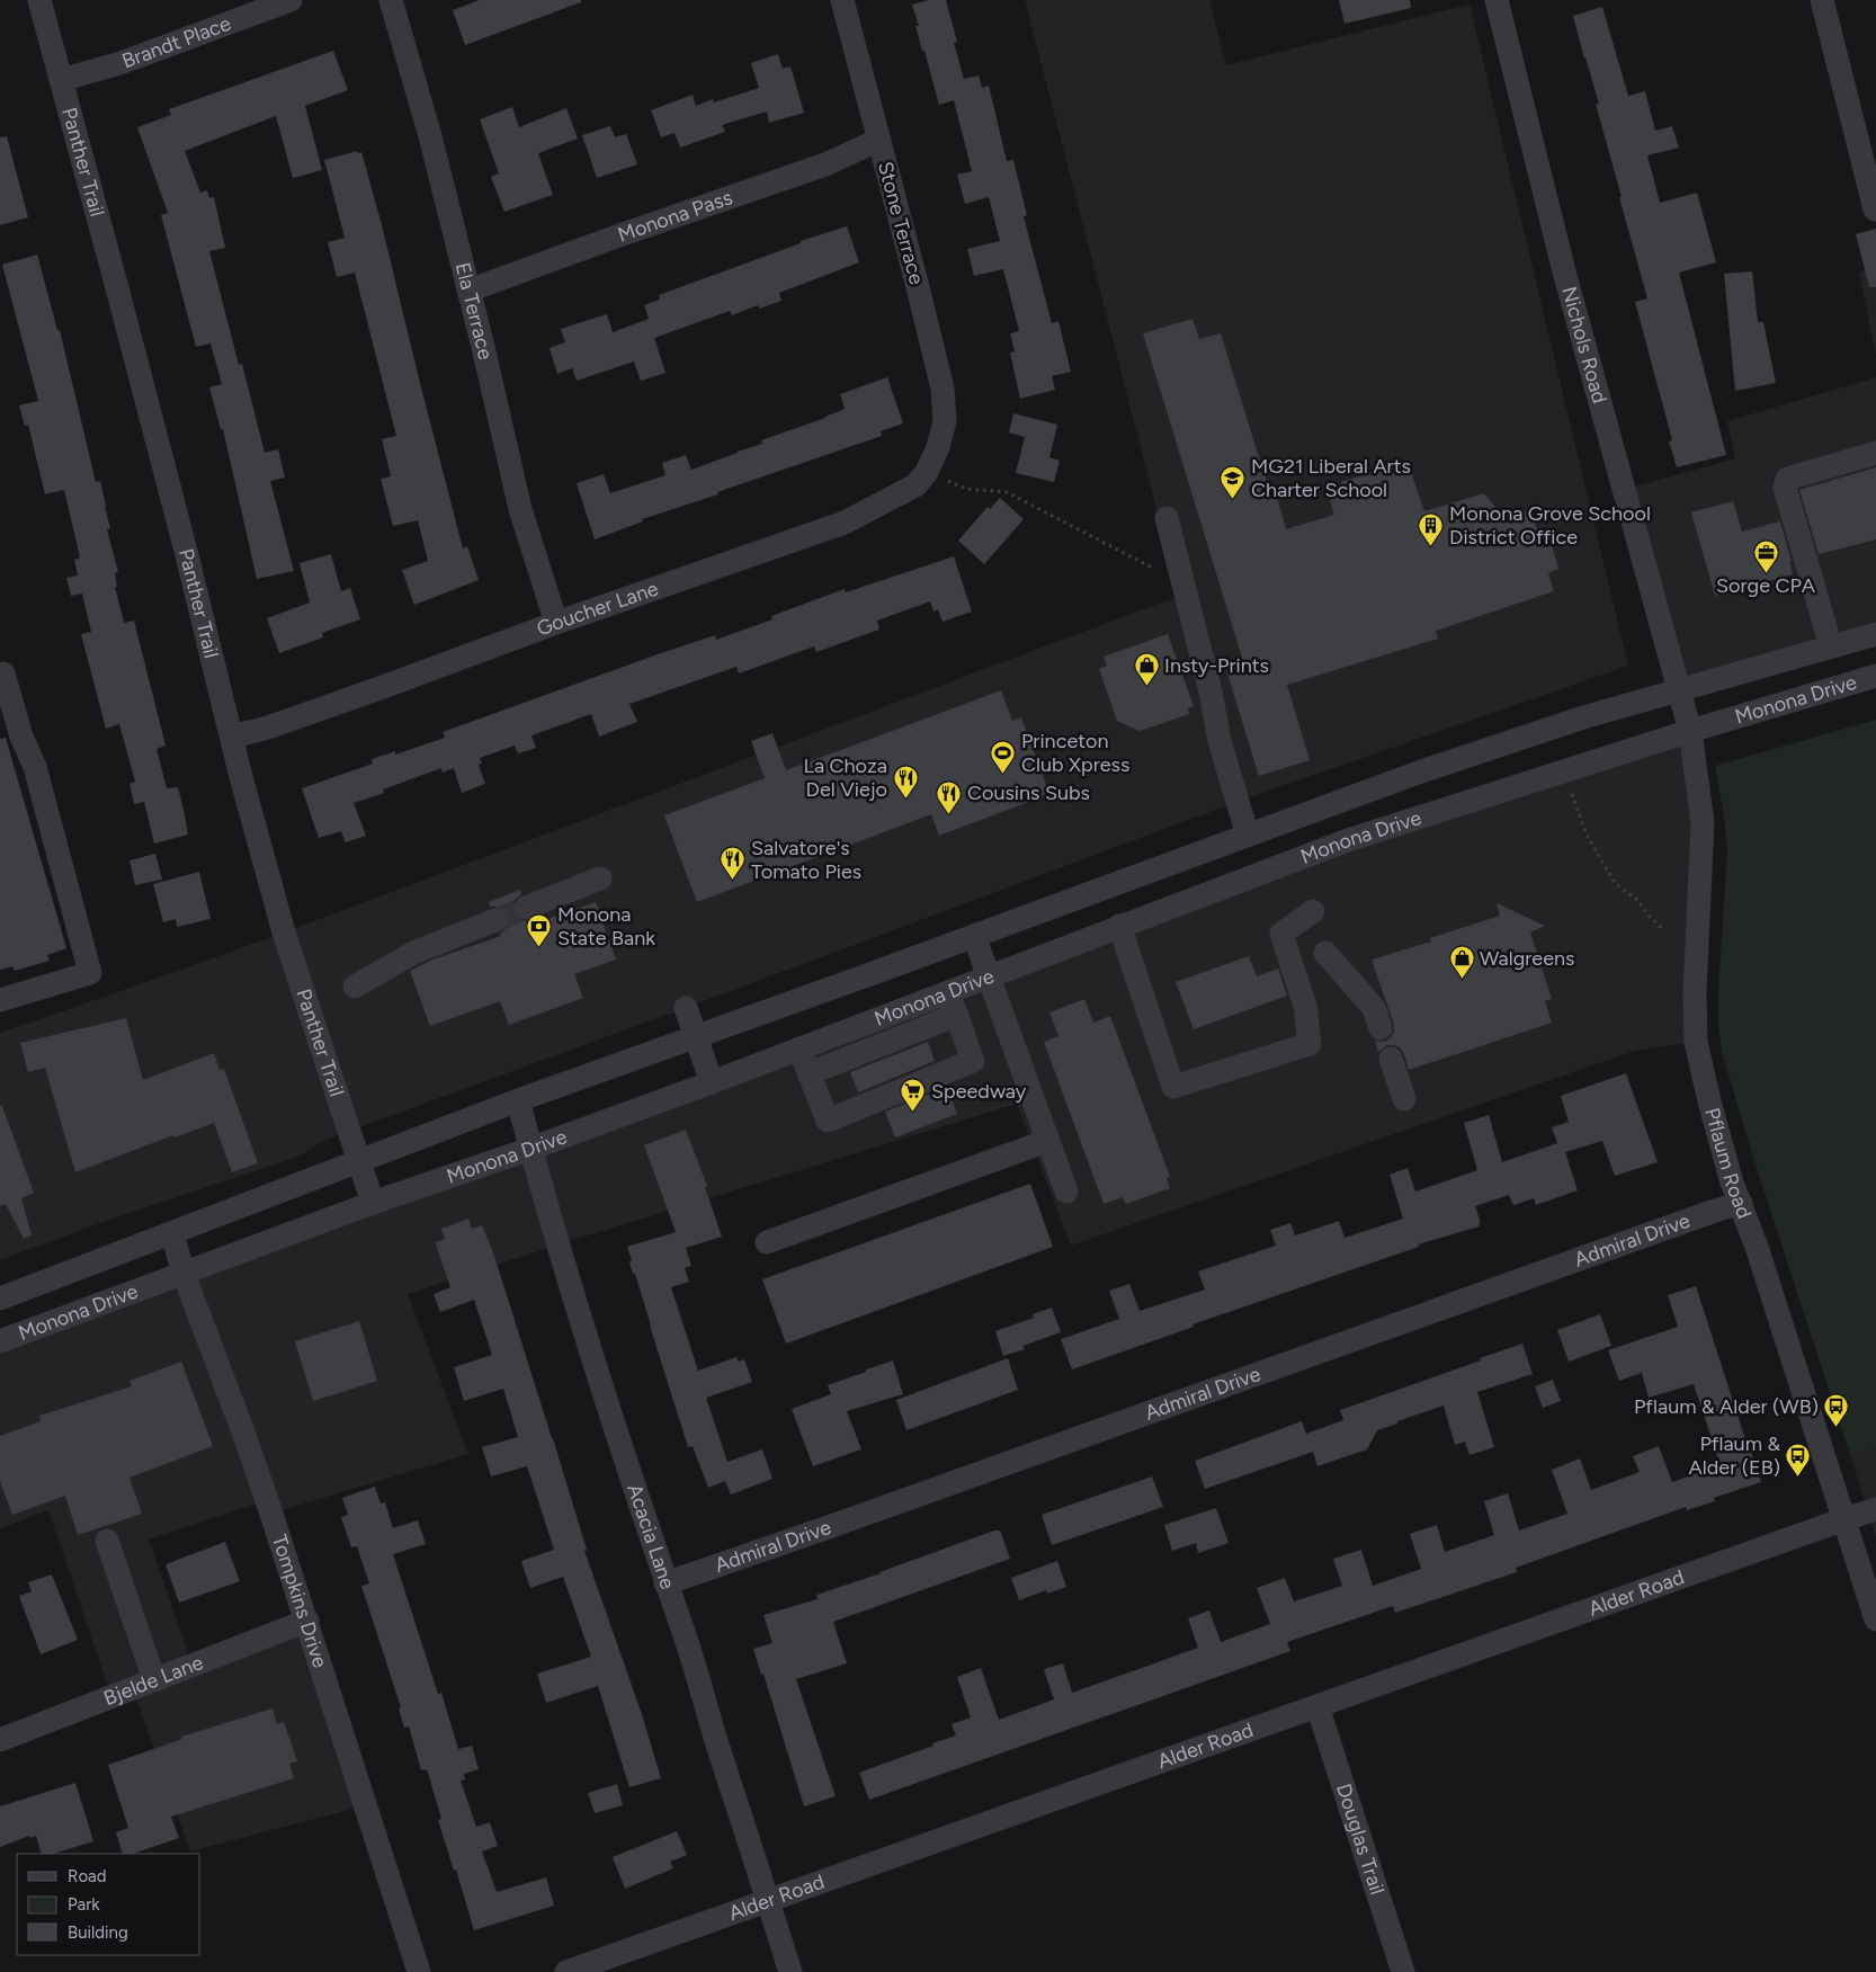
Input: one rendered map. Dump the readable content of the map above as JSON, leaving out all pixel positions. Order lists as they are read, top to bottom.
{
  "streets": {
    "street": [
      "Brandt Place",
      "Panther Trail",
      "Monona Pass",
      "Stone Terrace",
      "Ela Terrace",
      "Nichols Road",
      "Goucher Lane",
      "Monona Drive",
      "Pflaum Road",
      "Admiral Drive",
      "Acacia Lane",
      "Alder Road",
      "Tompkins Drive",
      "Bjelde Lane",
      "Douglas Trail"
    ]
  },
  "crossings": [
    ["Brandt Place", "Panther Trail"],
    ["Panther Trail", "Goucher Lane"],
    ["Panther Trail", "Monona Drive"],
    ["Monona Pass", "Stone Terrace"],
    ["Monona Pass", "Ela Terrace"],
    ["Stone Terrace", "Goucher Lane"],
    ["Ela Terrace", "Goucher Lane"],
    ["Nichols Road", "Monona Drive"],
    ["Nichols Road", "Pflaum Road"],
    ["Monona Drive", "Pflaum Road"],
    ["Monona Drive", "Acacia Lane"],
    ["Monona Drive", "Tompkins Drive"],
    ["Pflaum Road", "Admiral Drive"],
    ["Pflaum Road", "Alder Road"],
    ["Admiral Drive", "Acacia Lane"],
    ["Acacia Lane", "Alder Road"],
    ["Alder Road", "Douglas Trail"],
    ["Tompkins Drive", "Bjelde Lane"]
  ],
  "places": {
    "school or university": ["MG21 Liberal Arts Charter School"],
    "building": ["Monona Grove School District Office"],
    "office": ["Sorge CPA"],
    "shop": ["Insty-Prints", "Walgreens"],
    "sports": ["Princeton Club Xpress"],
    "restaurant": ["La Choza Del Viejo", "Cousins Subs", "Salvatore's Tomato Pies"],
    "bank": ["Monona State Bank"],
    "supermarket": ["Speedway"],
    "bus stop": ["Pflaum & Alder (WB)", "Pflaum & Alder (EB)"]
  },
  "legend": ["Road", "Park", "Building"]
}
